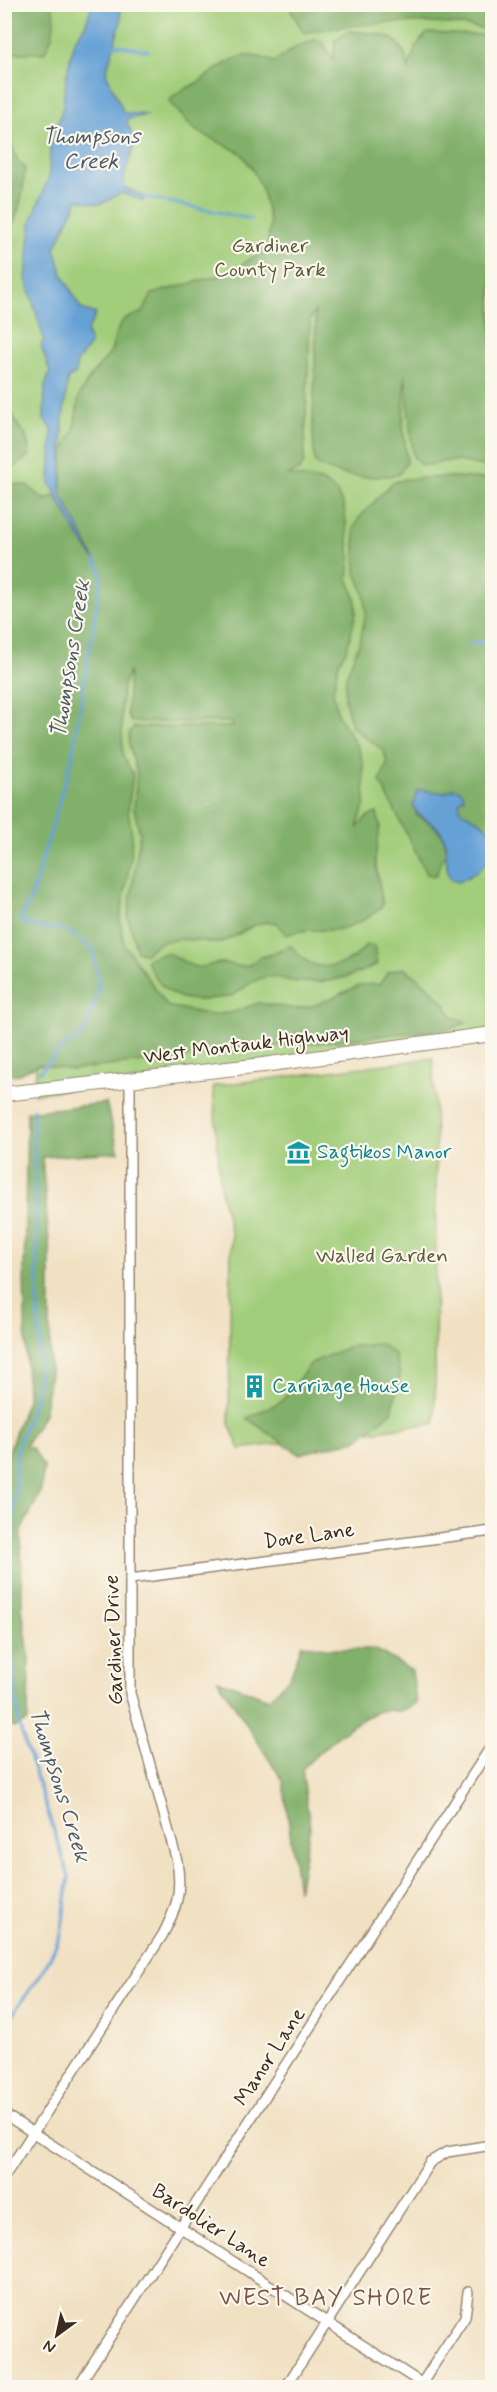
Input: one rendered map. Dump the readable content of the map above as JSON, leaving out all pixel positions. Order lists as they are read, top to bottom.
{
  "streets": {
    "main road": ["West Montauk Highway"],
    "street": [
      "Dove Lane",
      "Gardiner Drive",
      "Manor Lane",
      "Bardolier Lane"
    ]
  },
  "crossings": [
    ["West Montauk Highway", "Gardiner Drive"],
    ["Dove Lane", "Gardiner Drive"],
    ["Gardiner Drive", "Bardolier Lane"],
    ["Manor Lane", "Bardolier Lane"]
  ],
  "districts": ["WEST BAY SHORE"],
  "water": ["Thompsons Creek"],
  "parks": ["Gardiner County Park", "Walled Garden"],
  "places": {
    "museum": ["Sagtikos Manor"],
    "building": ["Carriage House"]
  },
  "north": "bottom left"
}
